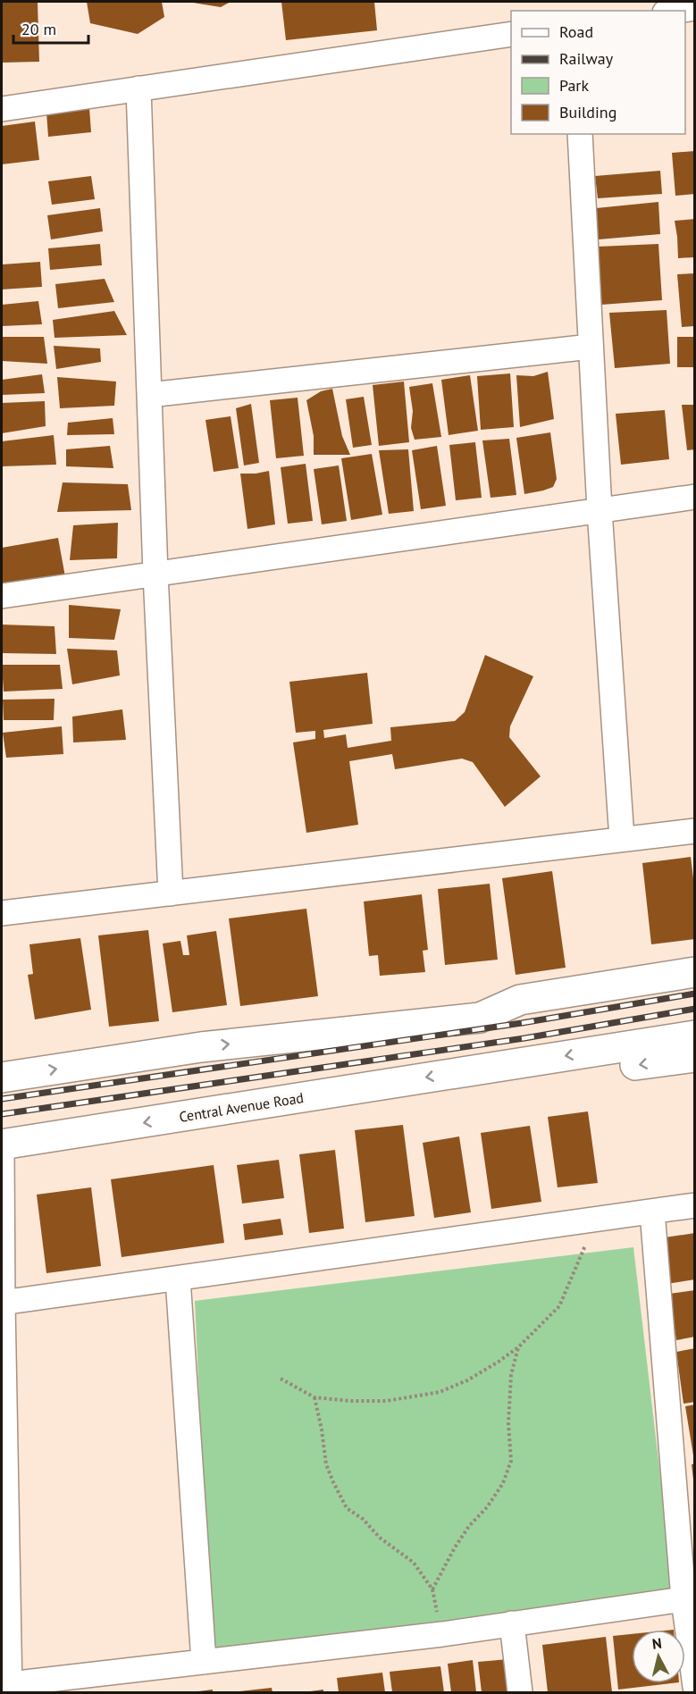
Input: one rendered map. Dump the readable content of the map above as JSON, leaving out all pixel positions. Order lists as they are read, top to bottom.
{
  "streets": {
    "main road": ["Central Avenue Road"]
  },
  "legend": [
    "Road",
    "Railway",
    "Park",
    "Building"
  ],
  "scale_bar": "20 m",
  "north": "top"
}
